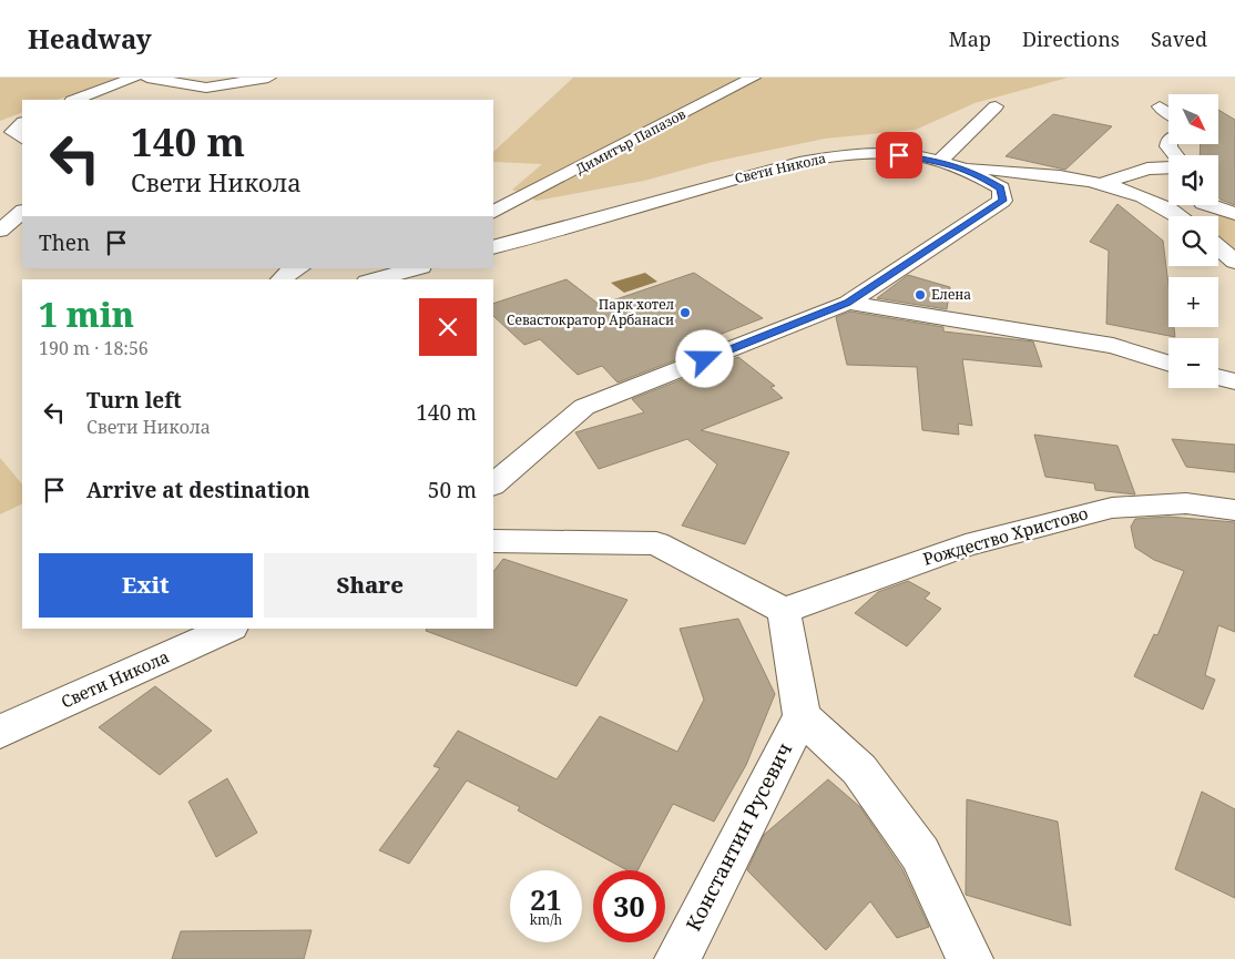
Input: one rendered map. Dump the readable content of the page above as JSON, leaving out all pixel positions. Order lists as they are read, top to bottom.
{
  "streets": {
    "street": [
      "Димитър Папазов",
      "Свети Никола",
      "Рождество Христово",
      "Константин Русевич"
    ]
  },
  "places": ["Елена", "Парк хотел Севастократор Арбанаси"],
  "north": "bottom right",
  "page": {
    "header": "Headway",
    "nav": ["Map", "Directions", "Saved"],
    "map_buttons": ["+", "−"],
    "turn": ["140 m", "Свети Никола"],
    "then": "Then",
    "heading": ["1 min", "190 m · 18:56"],
    "list": [
      {
        "name": "Turn left",
        "note": "Свети Никола",
        "value": "140 m"
      },
      {
        "name": "Arrive at destination",
        "value": "50 m"
      }
    ],
    "buttons": ["Exit", "Share"],
    "speed": "21 km/h",
    "limit": "30"
  }
}
